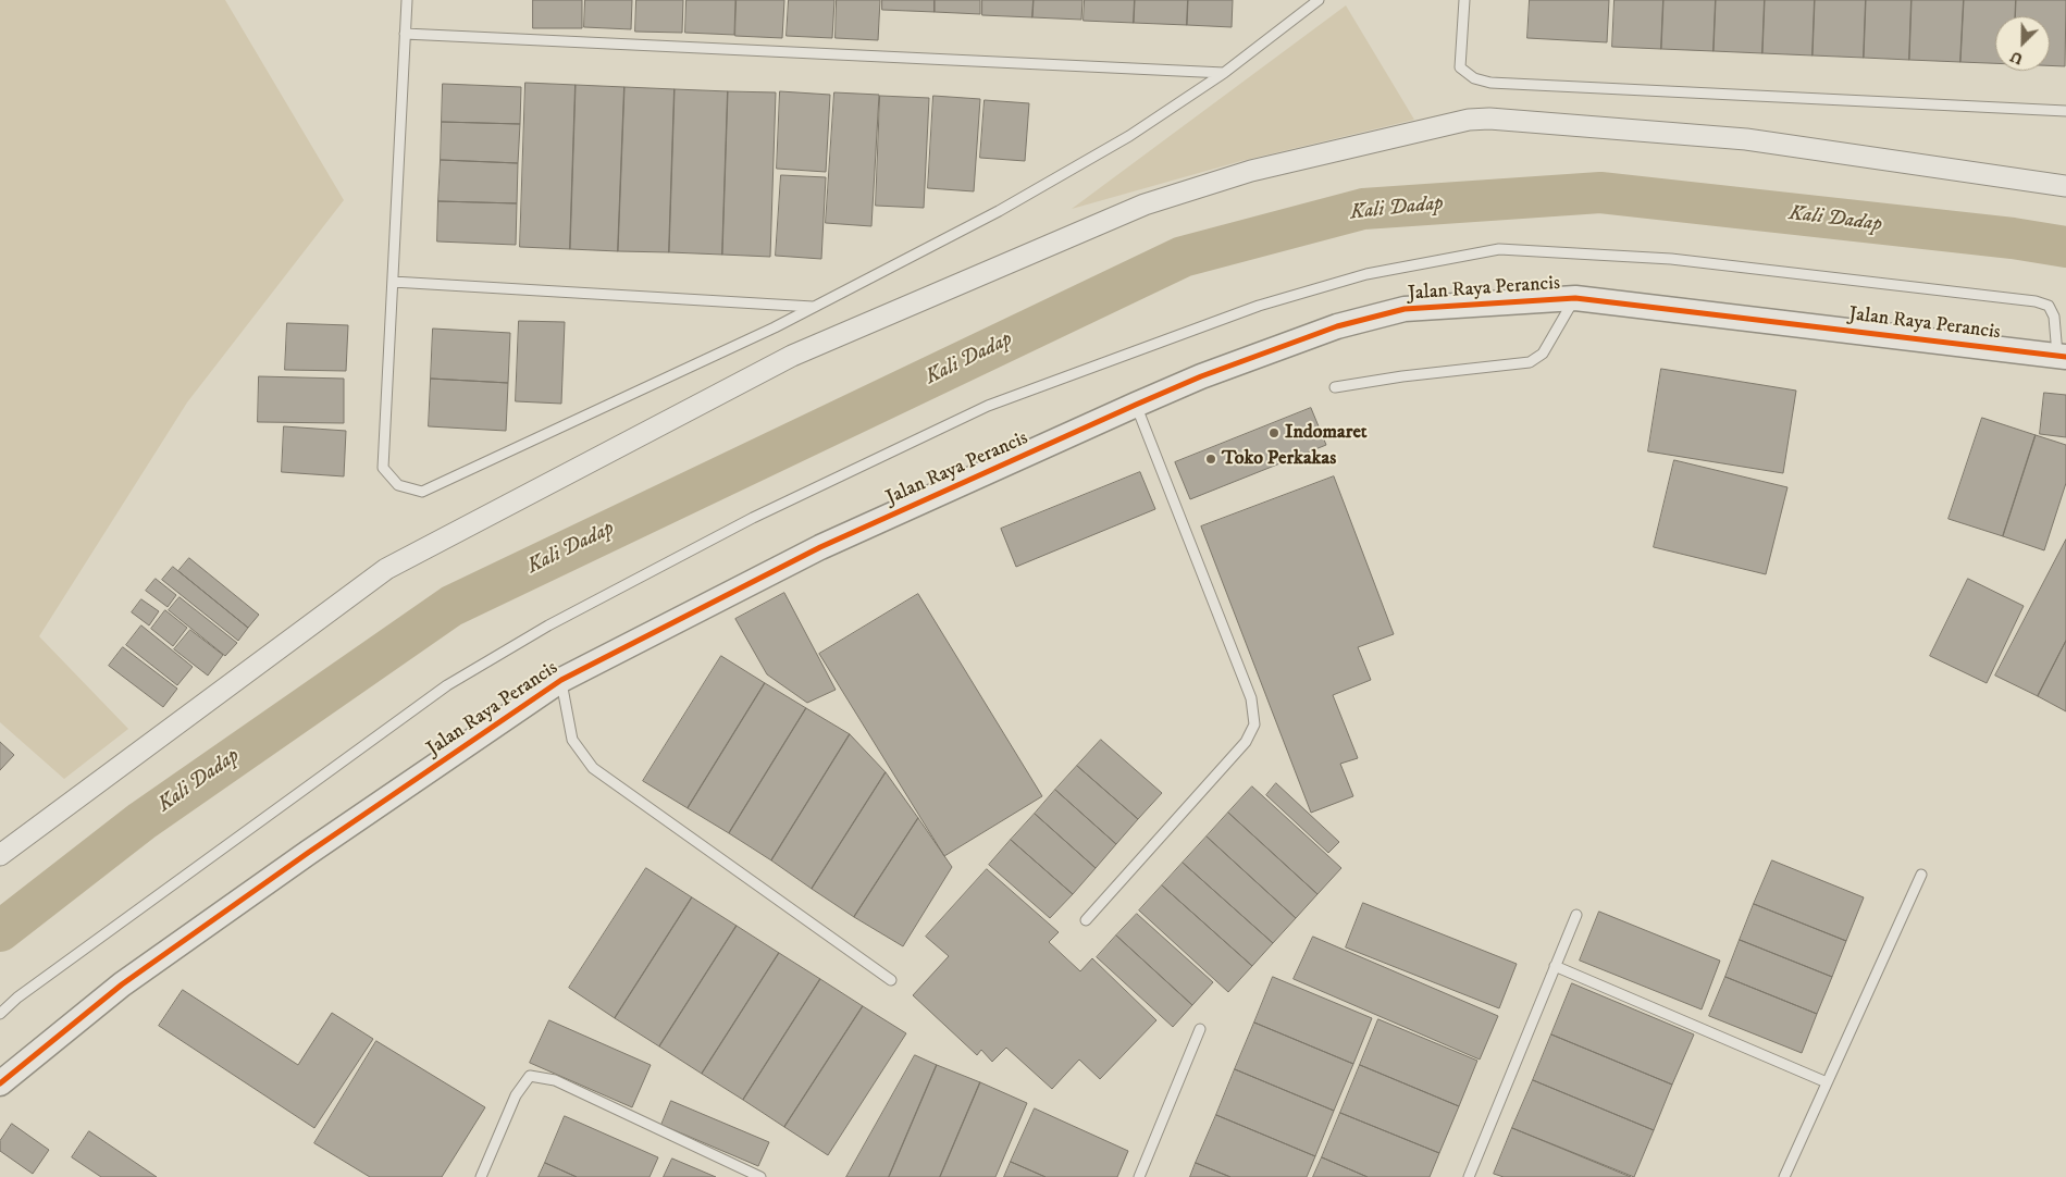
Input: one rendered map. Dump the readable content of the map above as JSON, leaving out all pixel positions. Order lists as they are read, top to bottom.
{
  "streets": {
    "street": ["Jalan Raya Perancis"]
  },
  "water": ["Kali Dadap"],
  "places": ["Indomaret", "Toko Perkakas"],
  "north": "bottom left"
}
